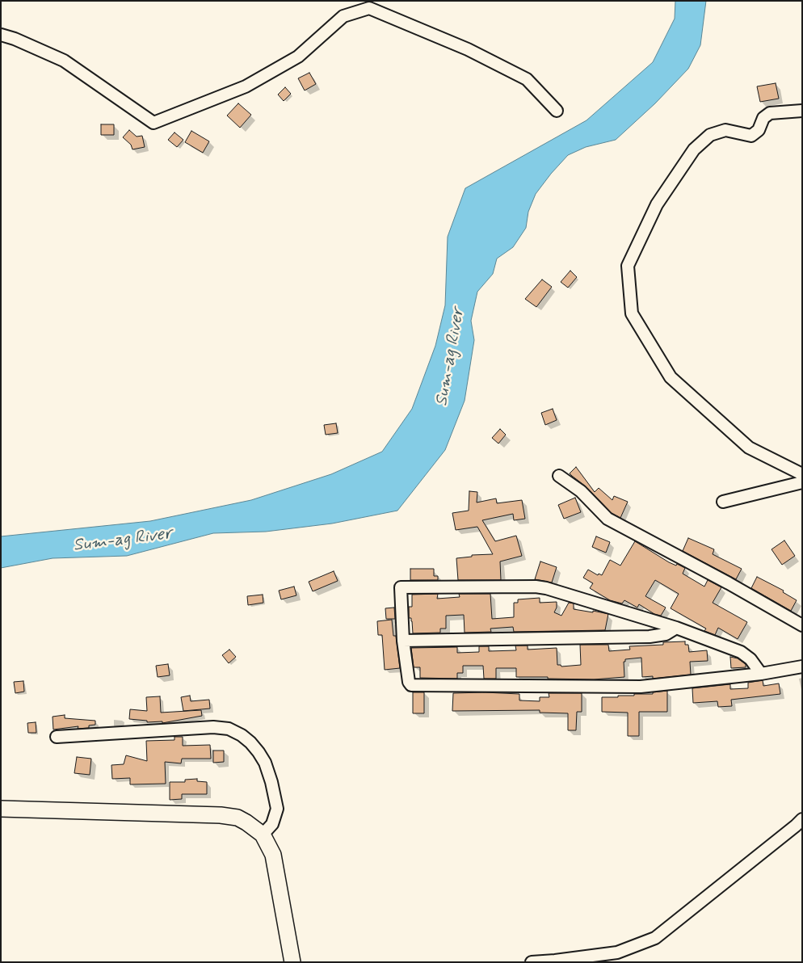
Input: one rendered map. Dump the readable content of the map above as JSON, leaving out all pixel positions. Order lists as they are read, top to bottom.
{
  "water": ["Sum-ag River"]
}
